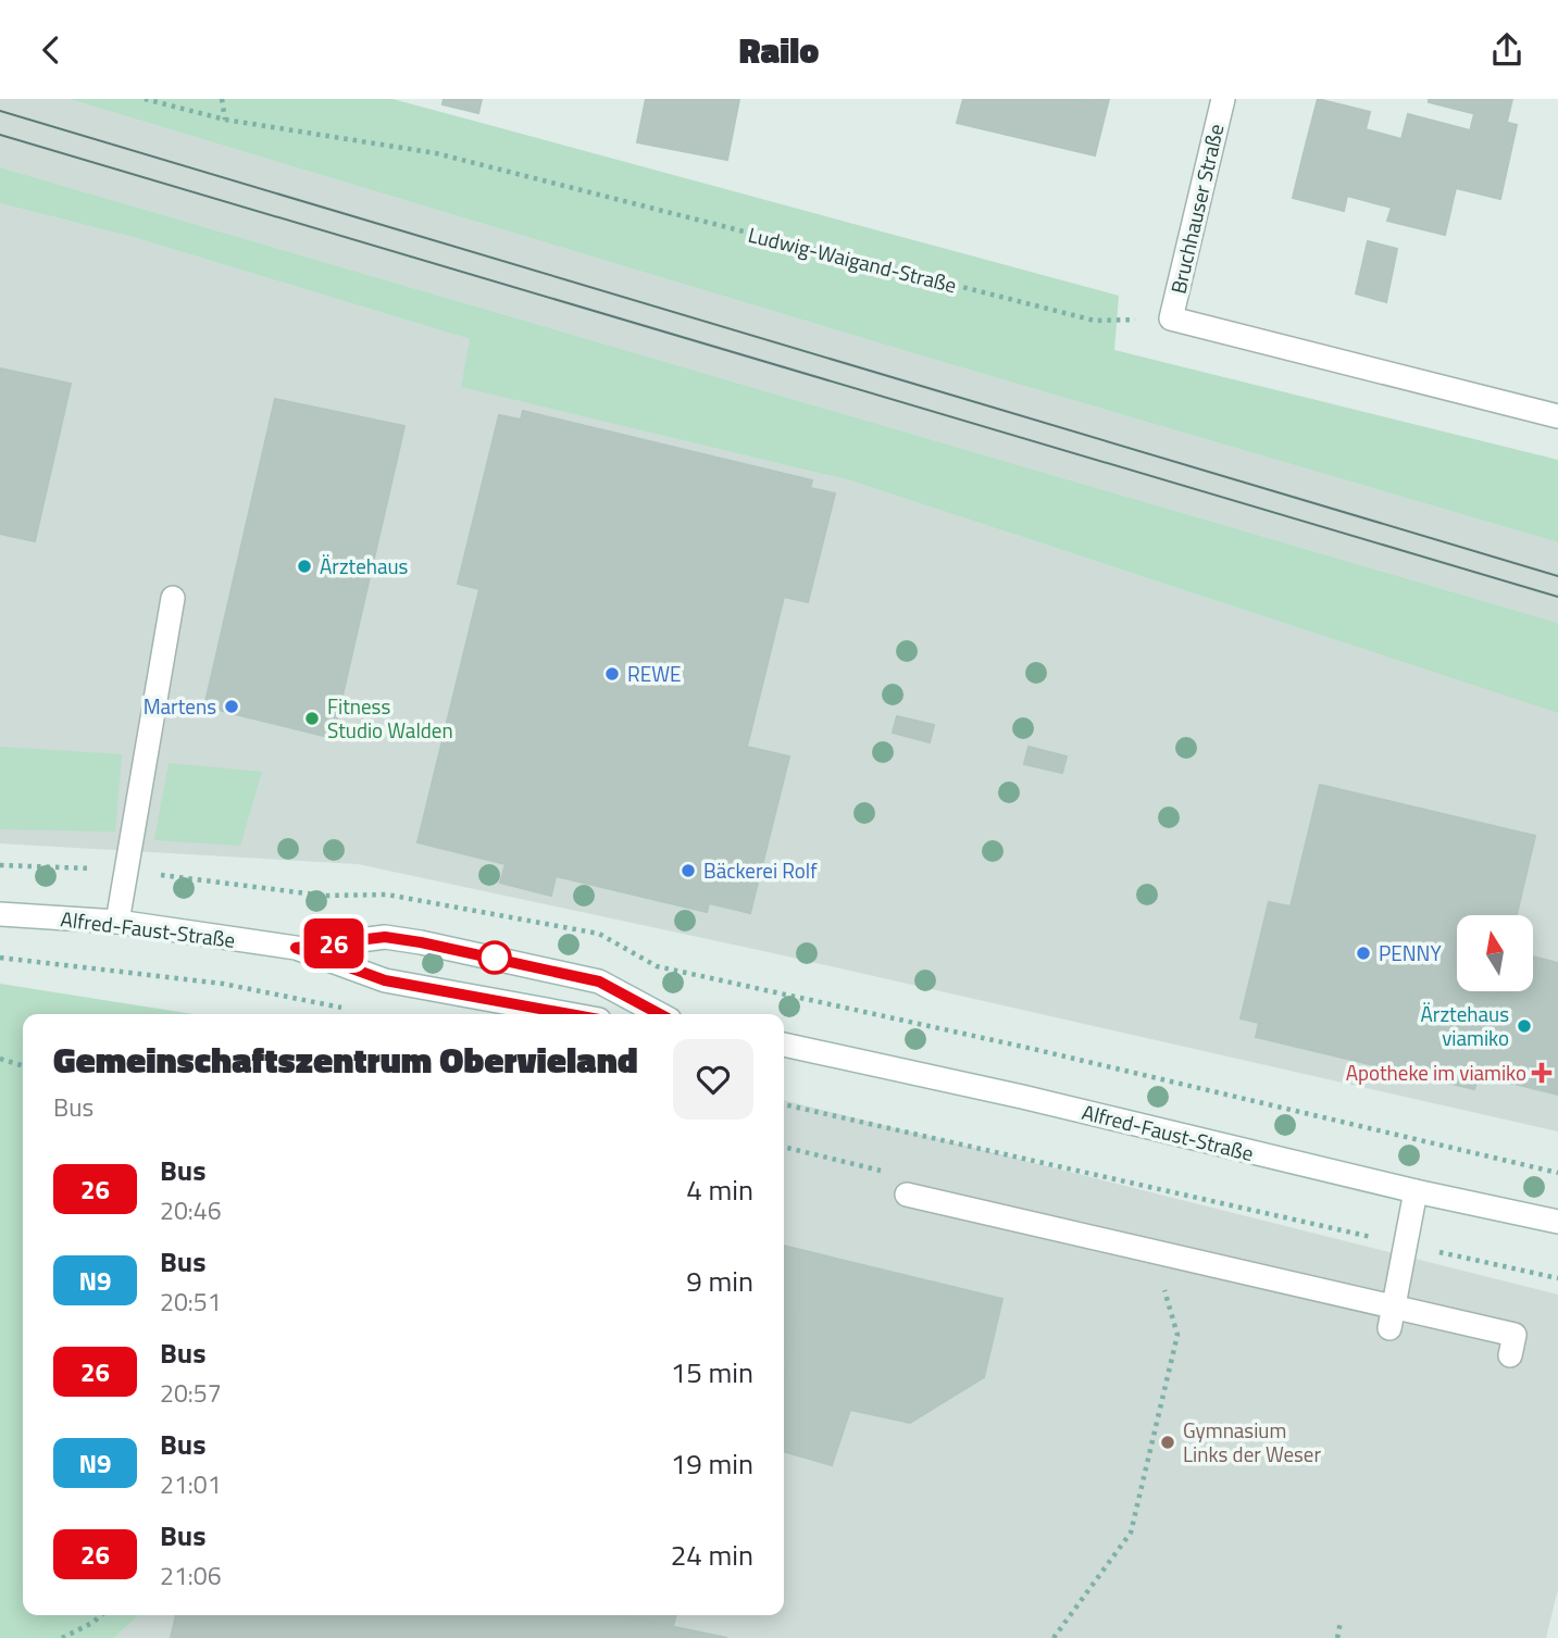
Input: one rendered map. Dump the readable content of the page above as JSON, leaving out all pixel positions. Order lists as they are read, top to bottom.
{
  "streets": {
    "street": ["Bruchhauser Straße", "Alfred-Faust-Straße"],
    "path": ["Ludwig-Waigand-Straße"]
  },
  "crossings": [
    ["Bruchhauser Straße", "Ludwig-Waigand-Straße"]
  ],
  "places": {
    "other": [
      "Ärztehaus",
      "REWE",
      "Martens",
      "Fitness Studio Walden",
      "Bäckerei Rolf",
      "PENNY",
      "Ärztehaus viamiko",
      "Gymnasium Links der Weser"
    ],
    "health": ["Apotheke im viamiko"]
  },
  "lines": ["bus line 26"],
  "north": "top",
  "page": {
    "header": "Railo",
    "on_map": "26",
    "heading": ["Gemeinschaftszentrum Obervieland", "Bus"],
    "list": [
      {
        "mark": "26",
        "name": "Bus",
        "note": "20:46",
        "value": "4 min"
      },
      {
        "mark": "N9",
        "name": "Bus",
        "note": "20:51",
        "value": "9 min"
      },
      {
        "mark": "26",
        "name": "Bus",
        "note": "20:57",
        "value": "15 min"
      },
      {
        "mark": "N9",
        "name": "Bus",
        "note": "21:01",
        "value": "19 min"
      },
      {
        "mark": "26",
        "name": "Bus",
        "note": "21:06",
        "value": "24 min"
      }
    ]
  }
}
